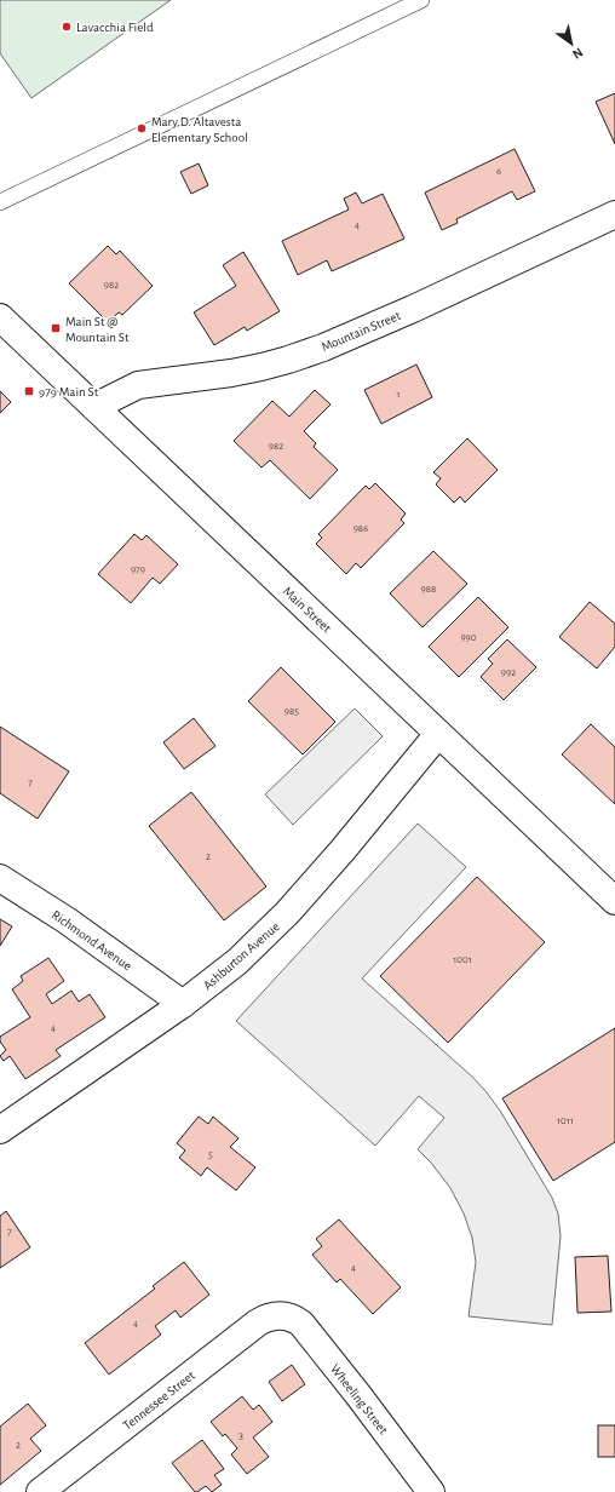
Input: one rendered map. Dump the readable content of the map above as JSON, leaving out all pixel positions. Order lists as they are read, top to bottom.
{
  "streets": {
    "street": [
      "Mountain Street",
      "Main Street",
      "Richmond Avenue",
      "Ashburton Avenue",
      "Wheeling Street",
      "Tennessee Street"
    ]
  },
  "crossings": [
    ["Mountain Street", "Main Street"],
    ["Main Street", "Ashburton Avenue"],
    ["Richmond Avenue", "Ashburton Avenue"],
    ["Wheeling Street", "Tennessee Street"]
  ],
  "places": {
    "other": ["Lavacchia Field", "Mary D. Altavesta Elementary School"],
    "transit": ["Main St @ Mountain St", "979 Main St"]
  },
  "house_numbers": [
    "6",
    "4",
    "982",
    "1",
    "982",
    "986",
    "979",
    "988",
    "990",
    "992",
    "985",
    "7",
    "2",
    "1001",
    "4",
    "1011",
    "5",
    "7",
    "4",
    "4",
    "3",
    "2"
  ],
  "north": "bottom right"
}
